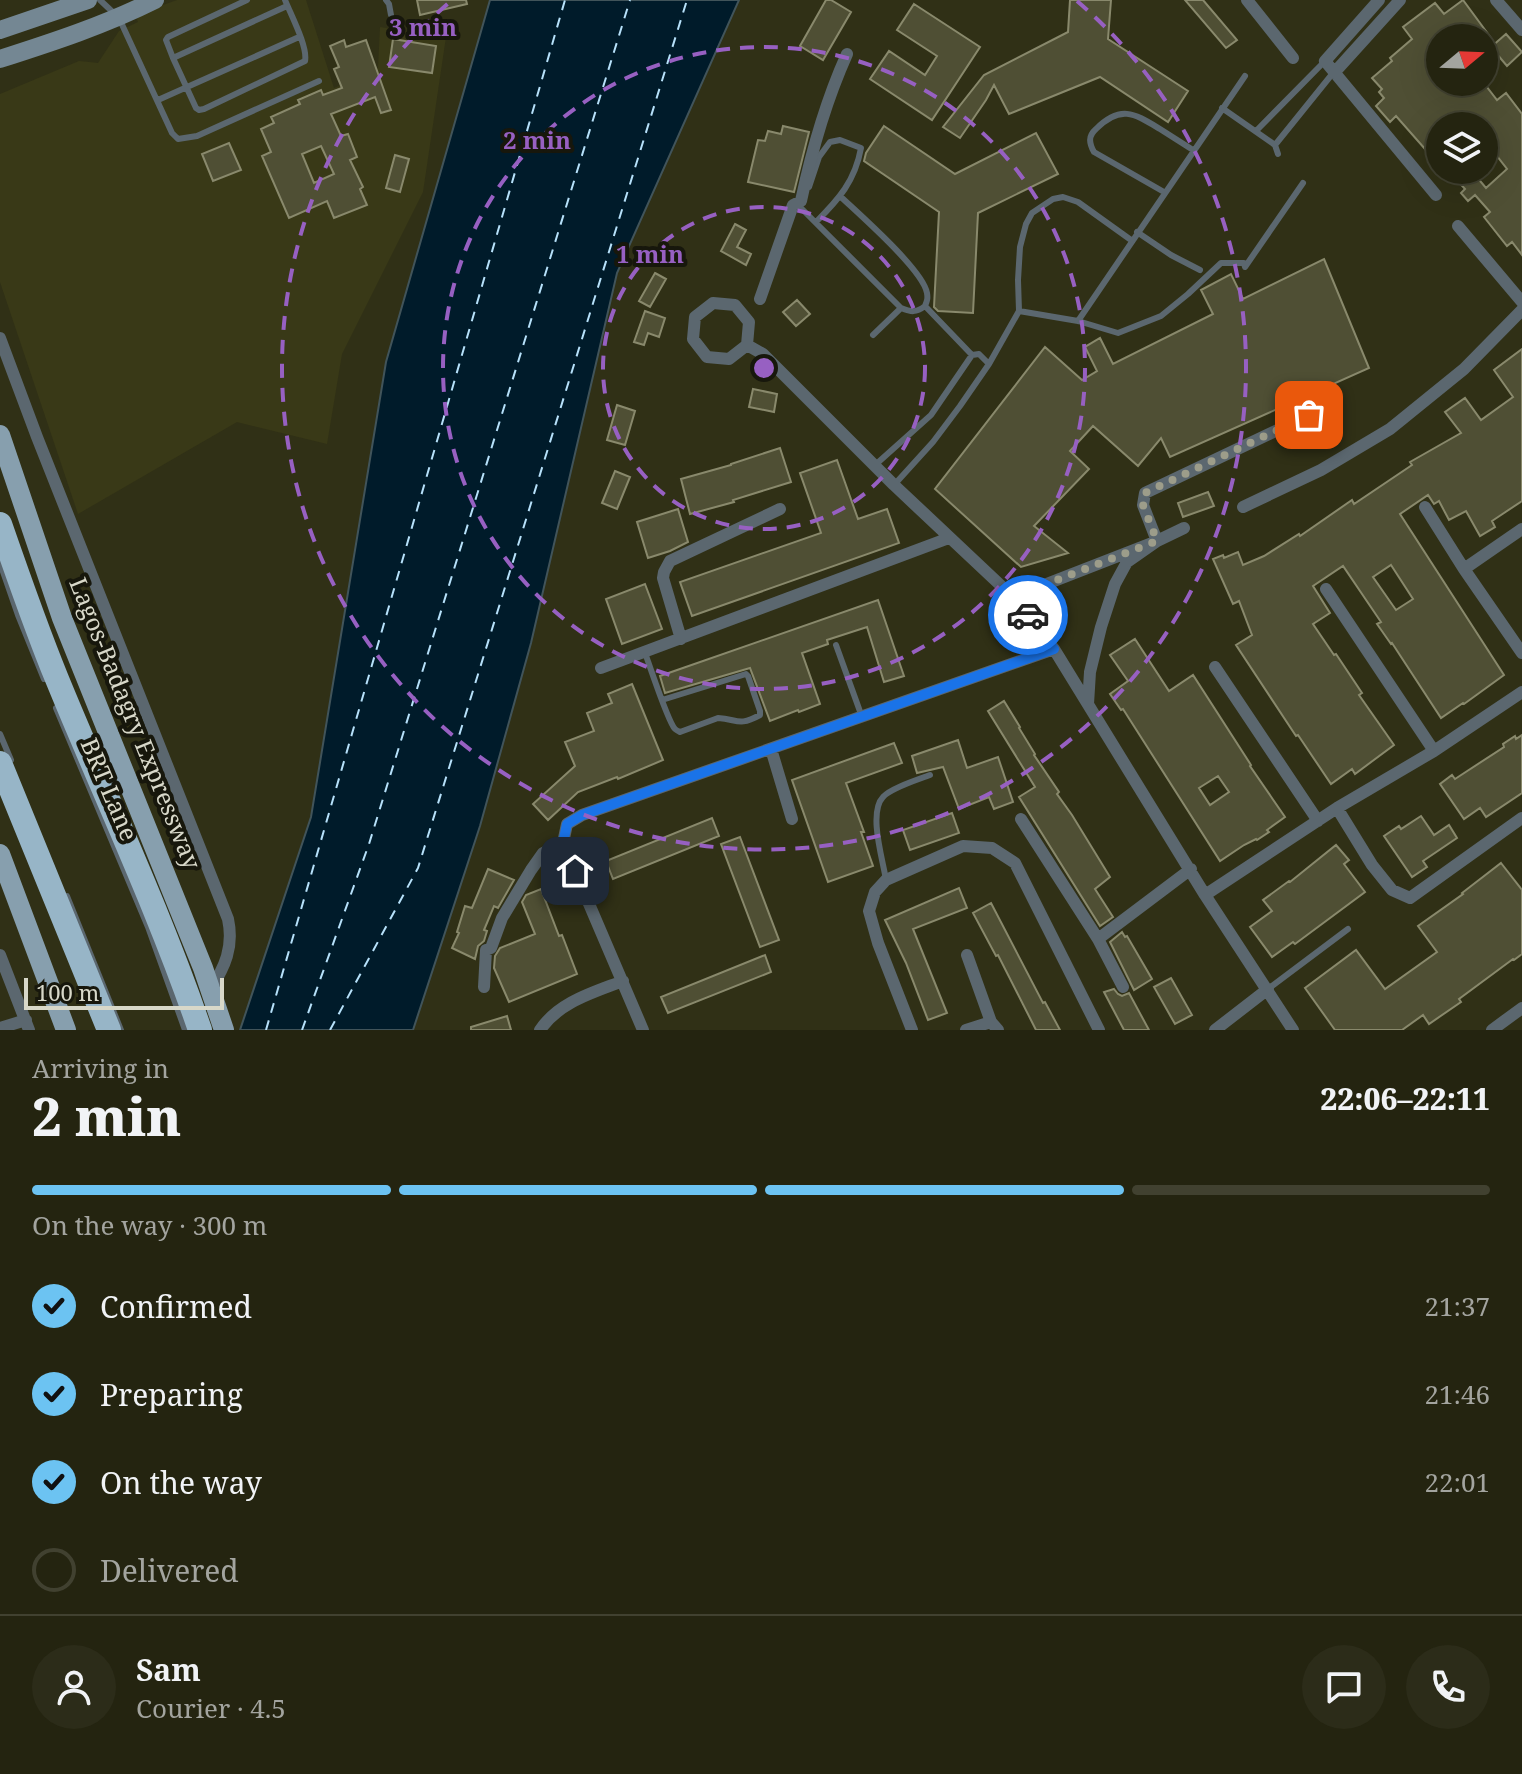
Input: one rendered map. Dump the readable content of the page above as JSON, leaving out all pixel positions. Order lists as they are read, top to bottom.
{
  "streets": {
    "main road": ["Lagos-Badagry Expressway"],
    "lane": ["BRT Lane"]
  },
  "scale_bar": "100 m",
  "north": "right",
  "page": {
    "scale": "100 m",
    "heading": ["2 min", "Arriving in", "22:06–22:11"],
    "panel": ["Sam", "Courier · 4.5"],
    "bar": "On the way · 300 m",
    "list": [
      ["Confirmed", "21:37"],
      ["Preparing", "21:46"],
      ["On the way", "22:01"],
      "Delivered"
    ]
  },
  "rings": ["3 min", "2 min", "1 min"]
}
